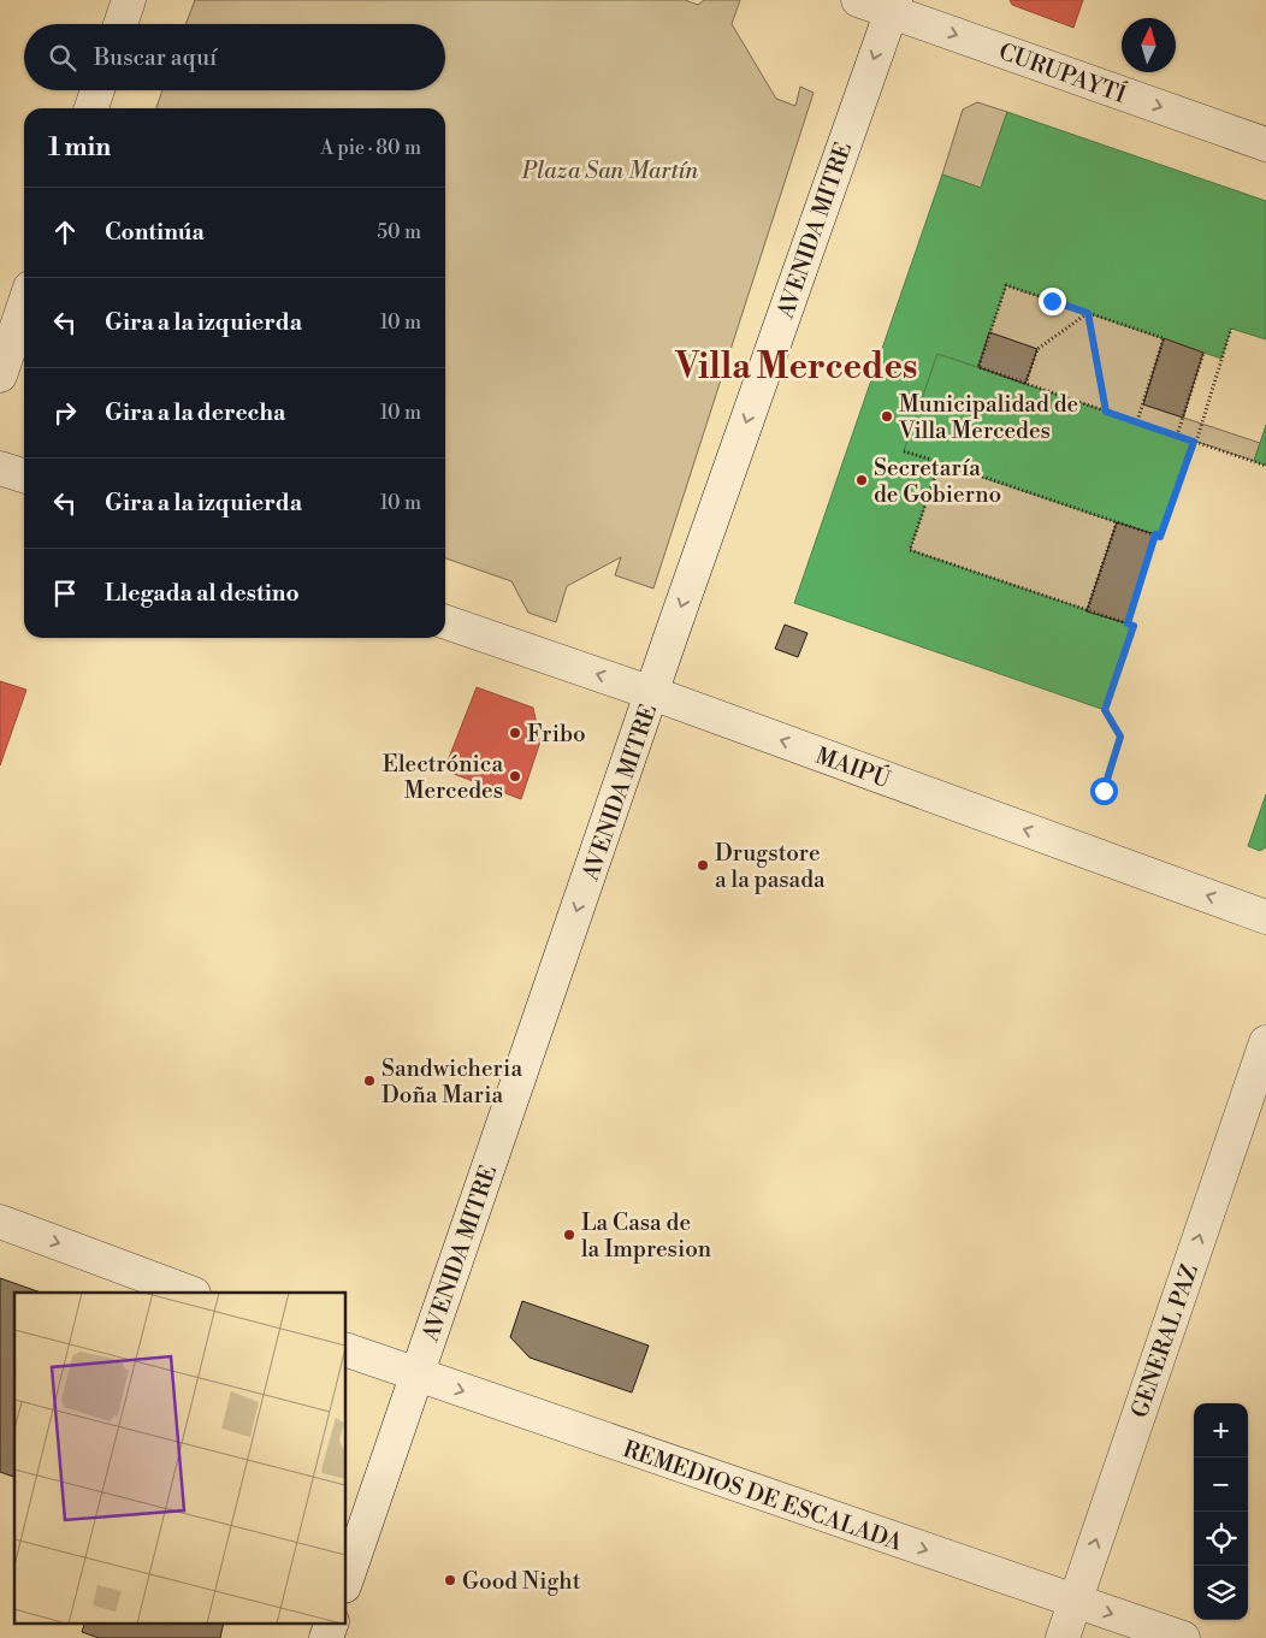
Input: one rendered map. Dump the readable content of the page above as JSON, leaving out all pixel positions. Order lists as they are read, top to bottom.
{
  "streets": {
    "street": [
      "CURUPAYTÍ",
      "AVENIDA MITRE",
      "MAIPÚ",
      "GENERAL PAZ",
      "REMEDIOS DE ESCALADA"
    ]
  },
  "crossings": [
    ["CURUPAYTÍ", "AVENIDA MITRE"],
    ["AVENIDA MITRE", "MAIPÚ"],
    ["AVENIDA MITRE", "REMEDIOS DE ESCALADA"],
    ["GENERAL PAZ", "REMEDIOS DE ESCALADA"]
  ],
  "one_way": [
    "CURUPAYTÍ",
    "AVENIDA MITRE",
    "MAIPÚ",
    "GENERAL PAZ",
    "REMEDIOS DE ESCALADA"
  ],
  "districts": ["Villa Mercedes"],
  "parks": ["Plaza San Martín"],
  "places": [
    "Municipalidad de Villa Mercedes",
    "Secretaría de Gobierno",
    "Fribo",
    "Electrónica Mercedes",
    "Drugstore a la pasada",
    "Sandwicheria Doña Maria",
    "La Casa de la Impresion",
    "Good Night"
  ],
  "north": "top",
  "page": {
    "search": "Buscar aquí",
    "heading": ["1 min", "A pie · 80 m"],
    "list": [
      ["Continúa", "50 m"],
      ["Gira a la izquierda", "10 m"],
      ["Gira a la derecha", "10 m"],
      ["Gira a la izquierda", "10 m"],
      "Llegada al destino"
    ],
    "map_buttons": ["+", "−"]
  }
}
